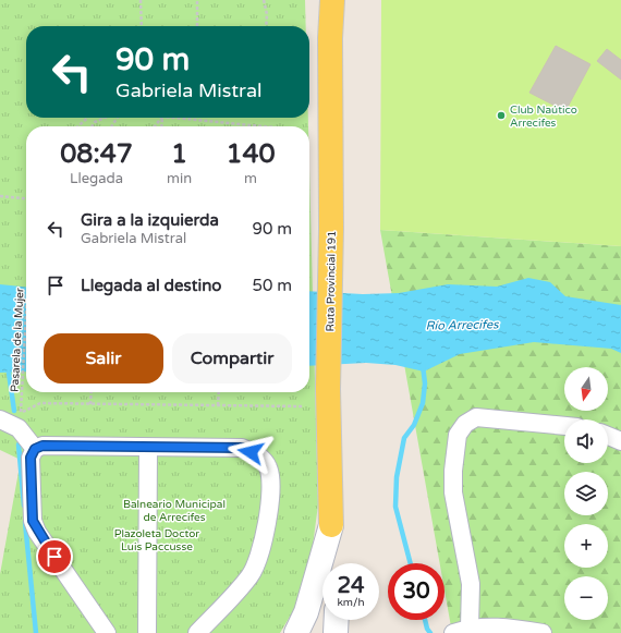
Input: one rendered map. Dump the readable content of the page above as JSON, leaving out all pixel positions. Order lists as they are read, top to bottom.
{
  "streets": {
    "main road": ["Ruta Provincial 191"],
    "path": ["Pasarela de la Mujer"]
  },
  "water": ["Río Arrecifes"],
  "parks": ["Balneario Municipal de Arrecifes", "Plazoleta Doctor Luis Paccusse"],
  "places": ["Club Naútico Arrecifes"],
  "north": "bottom",
  "page": {
    "turn": ["90 m", "Gabriela Mistral"],
    "eta": [
      "08:47",
      "Llegada",
      "1",
      "min",
      "140",
      "m"
    ],
    "list": [
      {
        "name": "Gira a la izquierda",
        "note": "Gabriela Mistral",
        "value": "90 m"
      },
      {
        "name": "Llegada al destino",
        "value": "50 m"
      }
    ],
    "buttons": ["Salir", "Compartir"],
    "map_buttons": ["+", "−"],
    "speed": "24 km/h",
    "limit": "30"
  }
}
